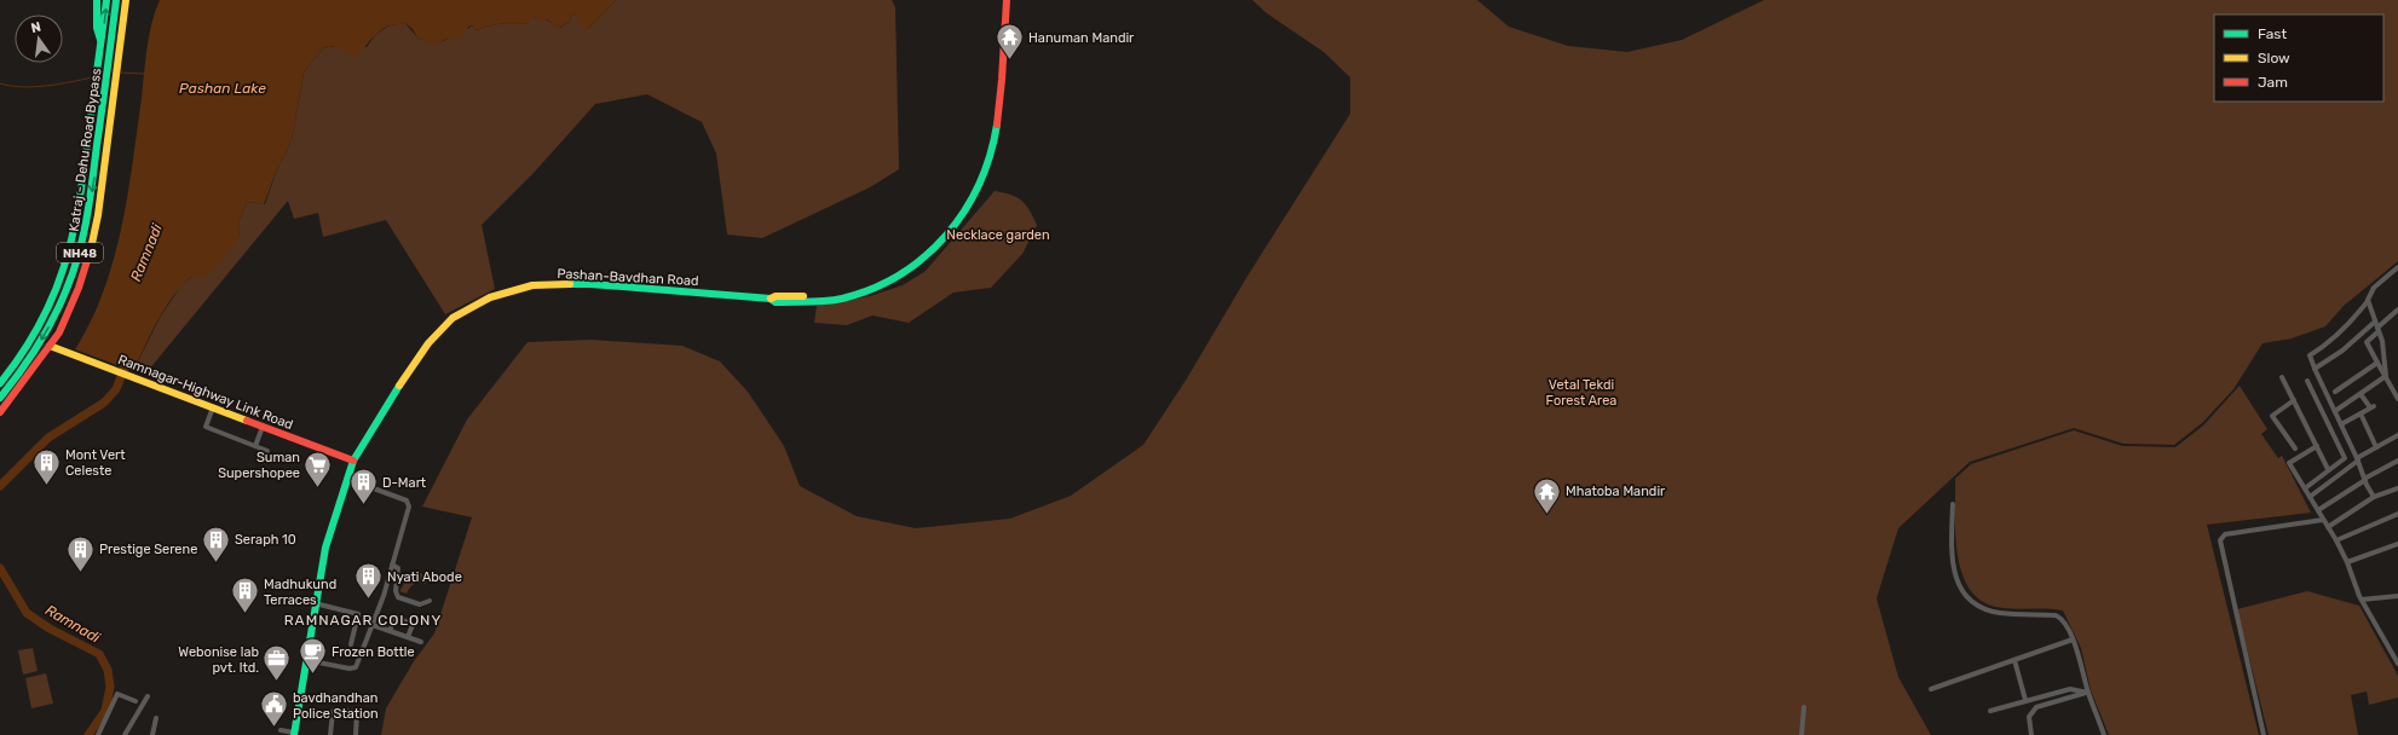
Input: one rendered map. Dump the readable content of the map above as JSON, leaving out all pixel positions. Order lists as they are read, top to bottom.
{
  "streets": {
    "main road": [
      "Katraj - Dehu Road Bypass",
      "NH48",
      "Pashan-Bavdhan Road",
      "Ramnagar-Highway Link Road"
    ]
  },
  "crossings": [
    ["Pashan-Bavdhan Road", "Ramnagar-Highway Link Road"]
  ],
  "districts": ["RAMNAGAR COLONY"],
  "water": ["Pashan Lake", "Ramnadi"],
  "parks": ["Necklace garden", "Vetal Tekdi Forest Area"],
  "places": {
    "temple": ["Hanuman Mandir", "Mhatoba Mandir"],
    "building": [
      "Mont Vert Celeste",
      "D-Mart",
      "Seraph 10",
      "Prestige Serene",
      "Nyati Abode",
      "Madhukund Terraces"
    ],
    "supermarket": ["Suman Supershopee"],
    "cafe": ["Frozen Bottle"],
    "office": ["Webonise lab pvt. ltd."],
    "public building": ["bavdhandhan Police Station"]
  },
  "legend": ["Fast", "Slow", "Jam"],
  "north": "top"
}
